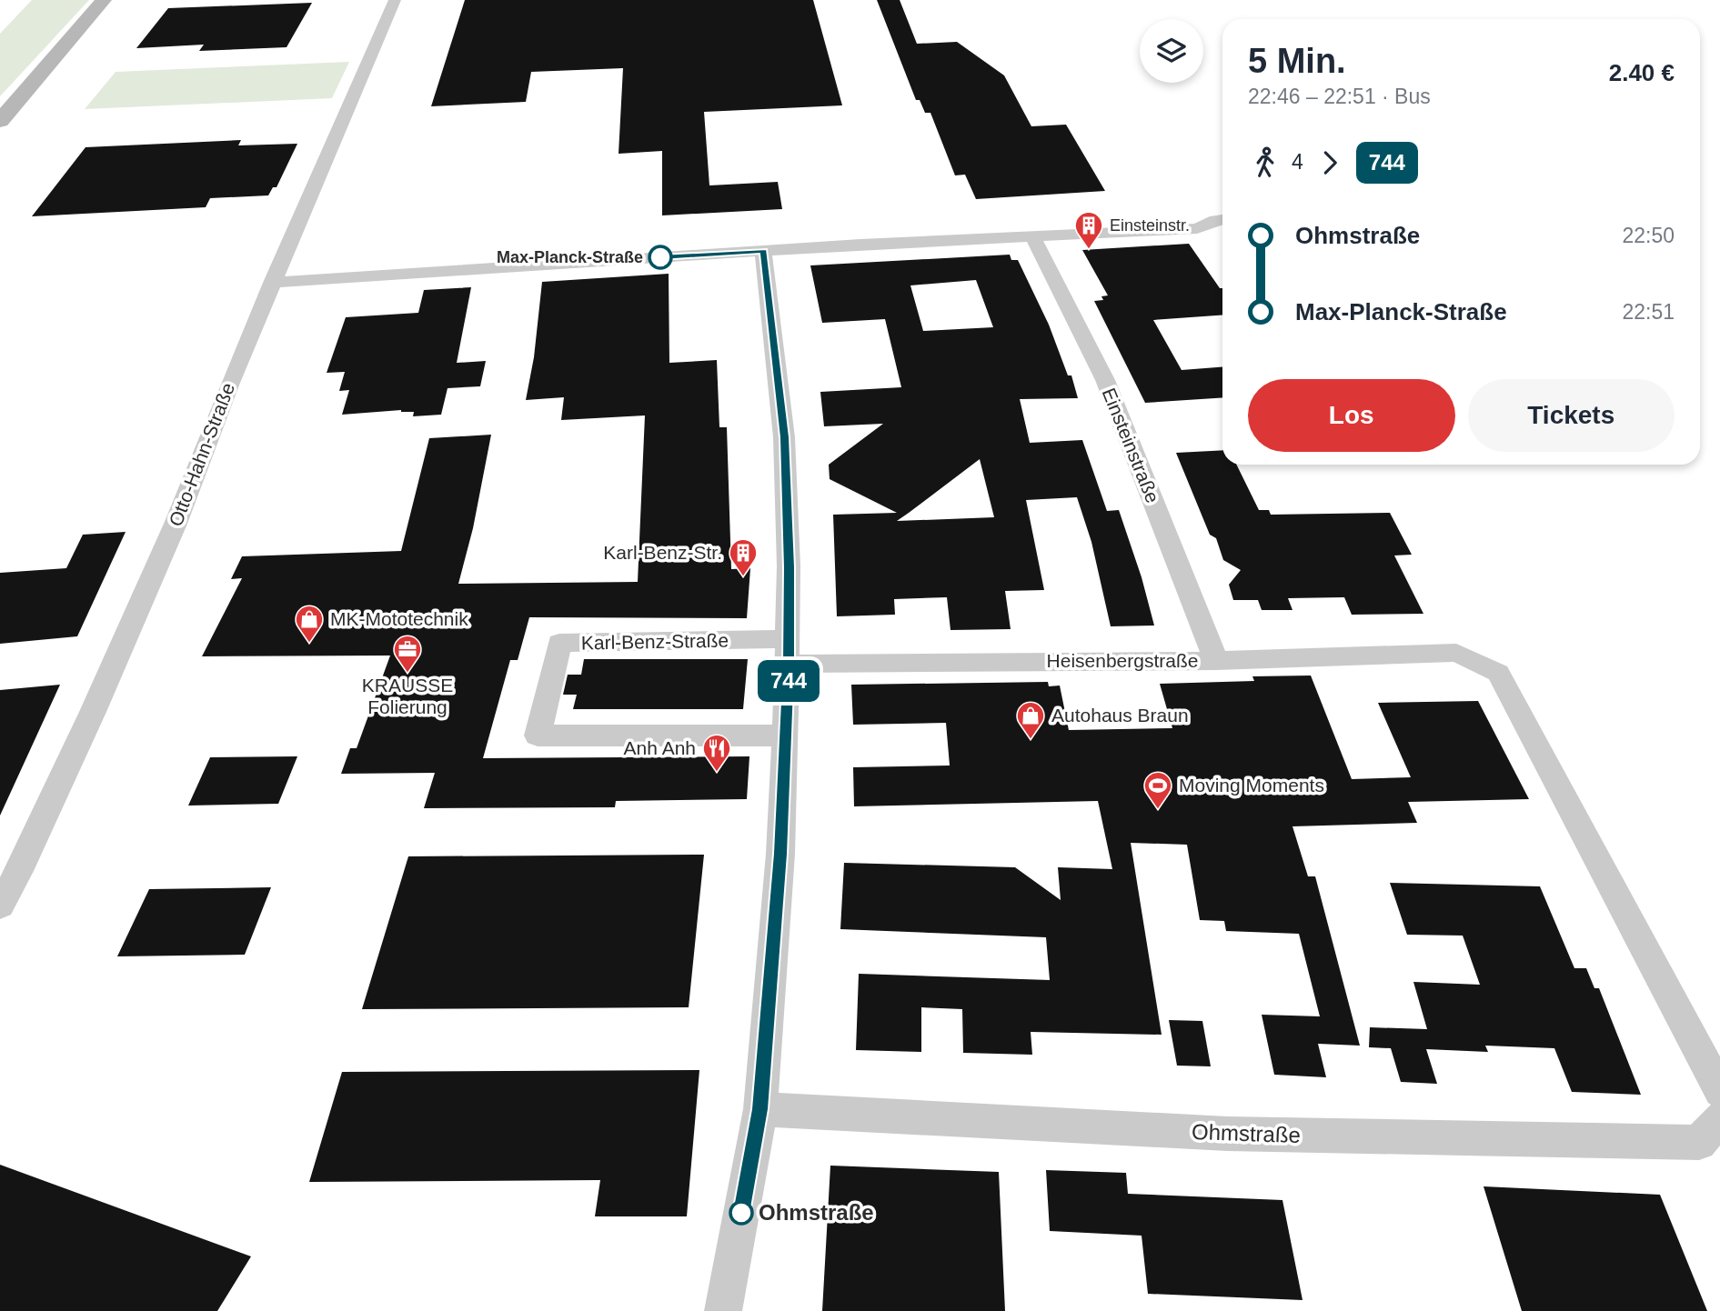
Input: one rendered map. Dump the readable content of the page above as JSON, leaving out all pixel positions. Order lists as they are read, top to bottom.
{
  "streets": {
    "street": [
      "Einsteinstraße",
      "Otto-Hahn-Straße",
      "Karl-Benz-Straße",
      "Heisenbergstraße",
      "Ohmstraße"
    ]
  },
  "crossings": [
    ["Einsteinstraße", "Heisenbergstraße"],
    ["Karl-Benz-Straße", "Heisenbergstraße"]
  ],
  "places": {
    "building": ["Einsteinstr.", "Karl-Benz-Str."],
    "other": ["Max-Planck-Straße", "Ohmstraße"],
    "shop": ["MK-Mototechnik", "Autohaus Braun"],
    "office": ["KRAUSSE Folierung"],
    "restaurant": ["Anh Anh"],
    "sports": ["Moving Moments"]
  },
  "lines": ["bus line 744"],
  "page": {
    "on_map": "744",
    "heading": ["5 Min.", "22:46 – 22:51 · Bus", "2.40 €"],
    "legs": ["4", "744"],
    "list": [
      {
        "name": "Ohmstraße",
        "value": "22:50"
      },
      {
        "name": "Max-Planck-Straße",
        "value": "22:51"
      }
    ],
    "buttons": ["Los", "Tickets"]
  }
}
